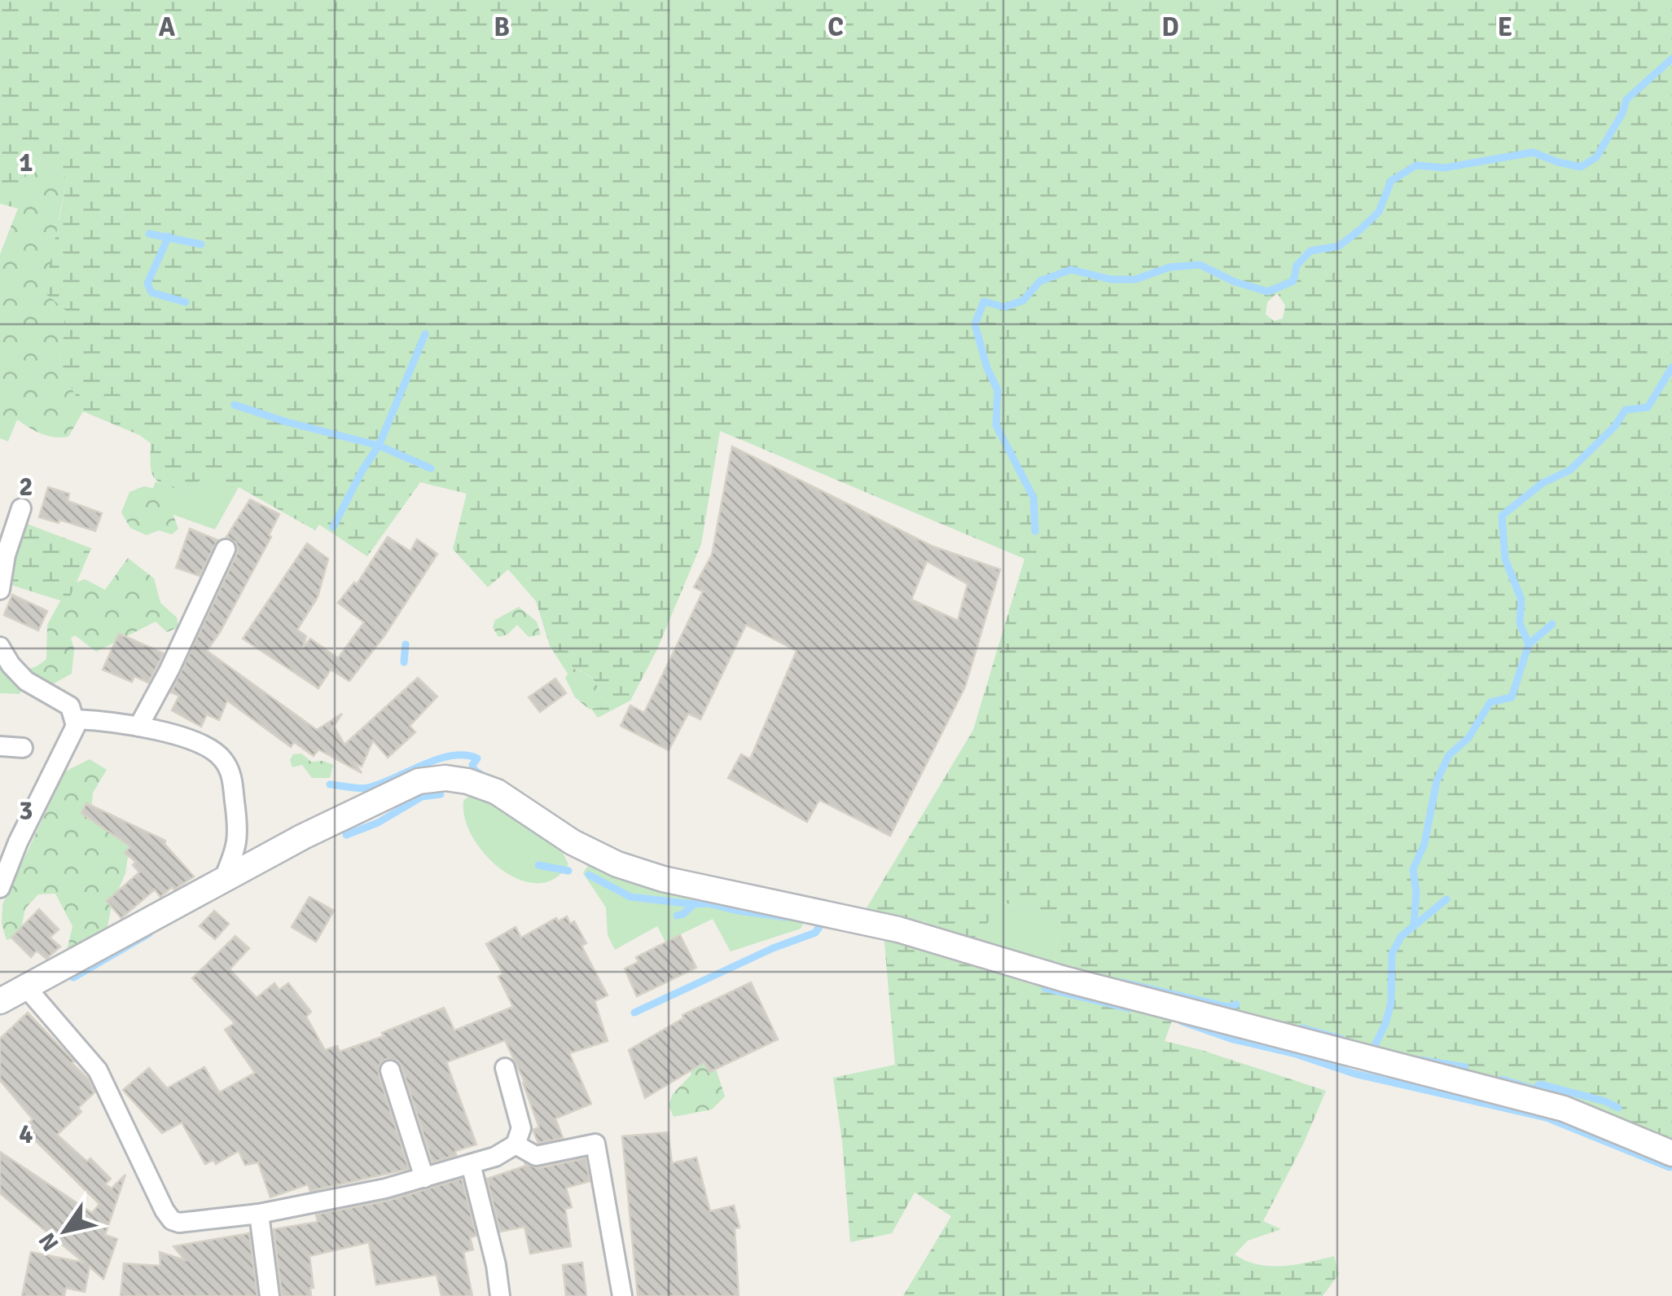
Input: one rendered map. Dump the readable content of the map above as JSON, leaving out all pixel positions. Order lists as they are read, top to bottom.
{
  "north": "bottom left",
  "grid": {
    "columns": [
      "A",
      "B",
      "C",
      "D",
      "E"
    ],
    "rows": [
      "1",
      "2",
      "3",
      "4"
    ]
  }
}
